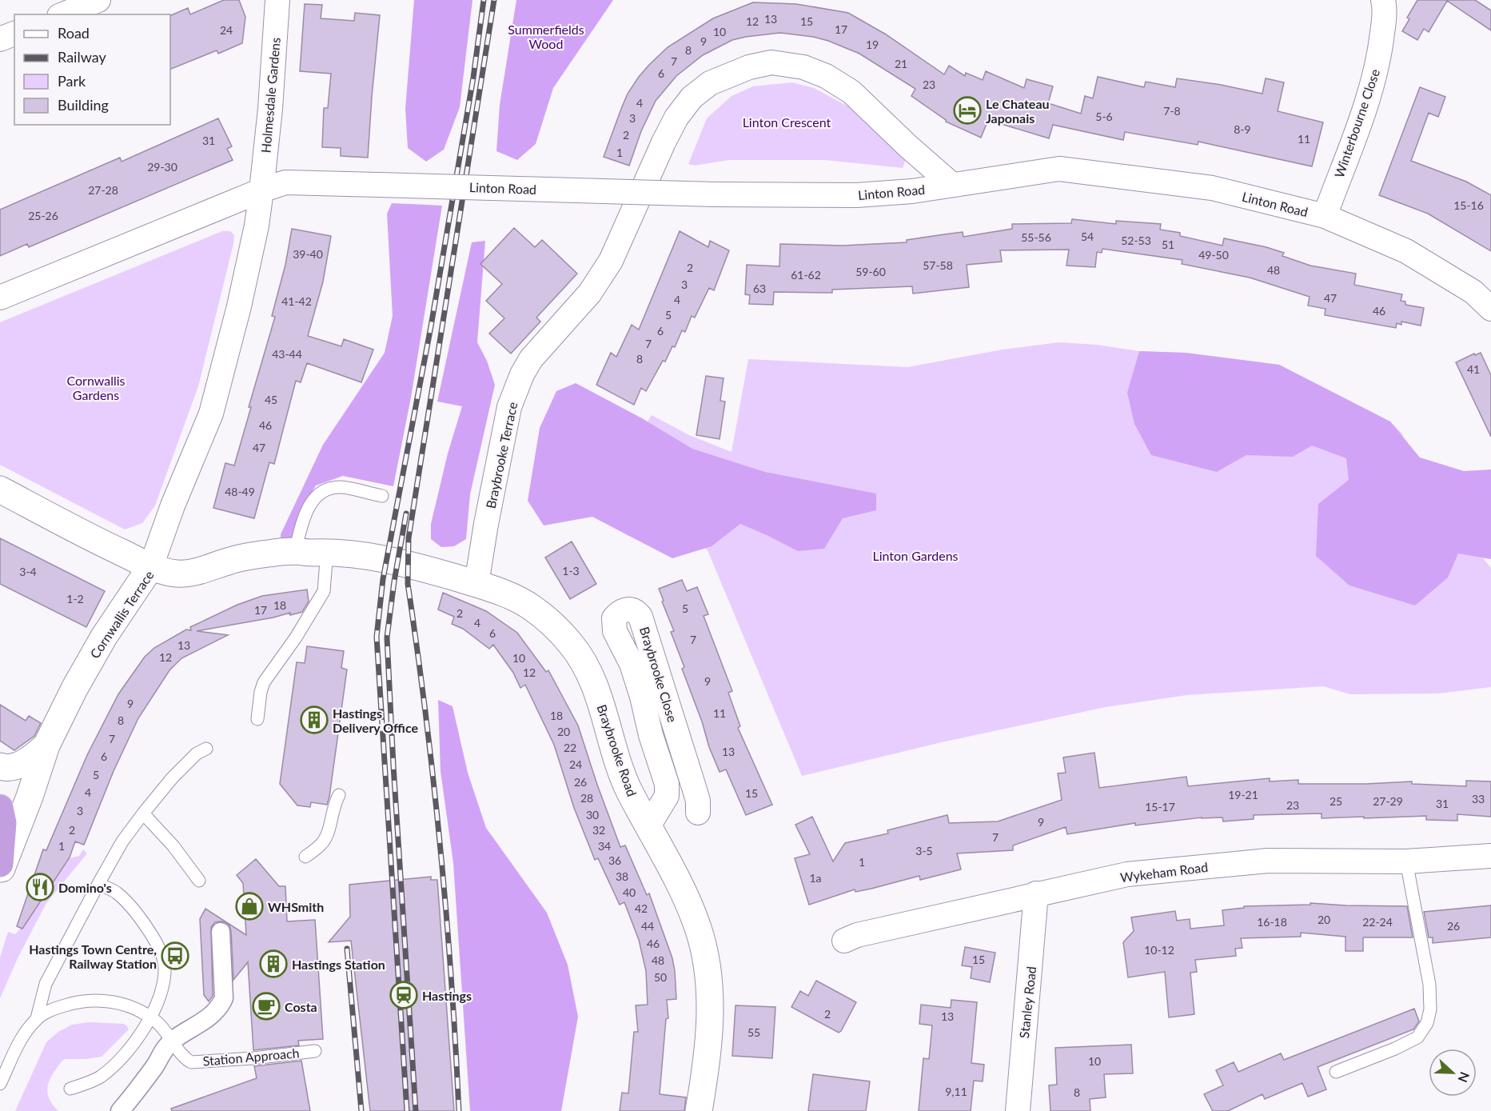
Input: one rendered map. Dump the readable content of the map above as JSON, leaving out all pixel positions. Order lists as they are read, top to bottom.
{
  "streets": {
    "street": [
      "Holmesdale Gardens",
      "Winterbourne Close",
      "Linton Road",
      "Braybrooke Terrace",
      "Cornwallis Terrace",
      "Braybrooke Close",
      "Braybrooke Road",
      "Wykeham Road",
      "Stanley Road"
    ],
    "lane": ["Station Approach"]
  },
  "crossings": [
    ["Holmesdale Gardens", "Linton Road"],
    ["Winterbourne Close", "Linton Road"],
    ["Linton Road", "Braybrooke Terrace"],
    ["Braybrooke Terrace", "Braybrooke Road"],
    ["Cornwallis Terrace", "Braybrooke Road"],
    ["Braybrooke Close", "Braybrooke Road"],
    ["Wykeham Road", "Stanley Road"]
  ],
  "parks": [
    "Summerfields Wood",
    "Linton Crescent",
    "Cornwallis Gardens",
    "Linton Gardens"
  ],
  "places": {
    "hotel": ["Le Chateau Japonais"],
    "building": ["Hastings Delivery Office", "Hastings Station"],
    "restaurant": ["Domino's"],
    "shop": ["WHSmith"],
    "bus stop": ["Hastings Town Centre, Railway Station"],
    "station": ["Hastings"],
    "cafe": ["Costa"]
  },
  "house_numbers": [
    "13",
    "12",
    "15",
    "17",
    "24",
    "10",
    "9",
    "19",
    "8",
    "7",
    "21",
    "6",
    "23",
    "4",
    "7-8",
    "5-6",
    "3",
    "8-9",
    "2",
    "11",
    "31",
    "1",
    "29-30",
    "27-28",
    "15-16",
    "25-26",
    "54",
    "55-56",
    "52-53",
    "51",
    "39-40",
    "49-50",
    "57-58",
    "2",
    "48",
    "59-60",
    "61-62",
    "3",
    "63",
    "47",
    "4",
    "41-42",
    "46",
    "5",
    "6",
    "7",
    "43-44",
    "8",
    "41",
    "45",
    "46",
    "47",
    "48-49",
    "1-3",
    "3-4",
    "1-2",
    "18",
    "5",
    "17",
    "2",
    "4",
    "6",
    "7",
    "13",
    "12",
    "10",
    "12",
    "9",
    "9",
    "11",
    "18",
    "8",
    "20",
    "7",
    "22",
    "13",
    "6",
    "24",
    "5",
    "26",
    "4",
    "15",
    "19-21",
    "28",
    "33",
    "25",
    "27-29",
    "31",
    "23",
    "15-17",
    "3",
    "30",
    "9",
    "2",
    "32",
    "7",
    "1",
    "34",
    "3-5",
    "36",
    "1",
    "38",
    "1a",
    "40",
    "42",
    "20",
    "16-18",
    "22-24",
    "44",
    "26",
    "46",
    "10-12",
    "15",
    "48",
    "50",
    "2",
    "13",
    "55",
    "10",
    "9,11",
    "8"
  ],
  "legend": [
    "Road",
    "Railway",
    "Park",
    "Building"
  ],
  "north": "right"
}
